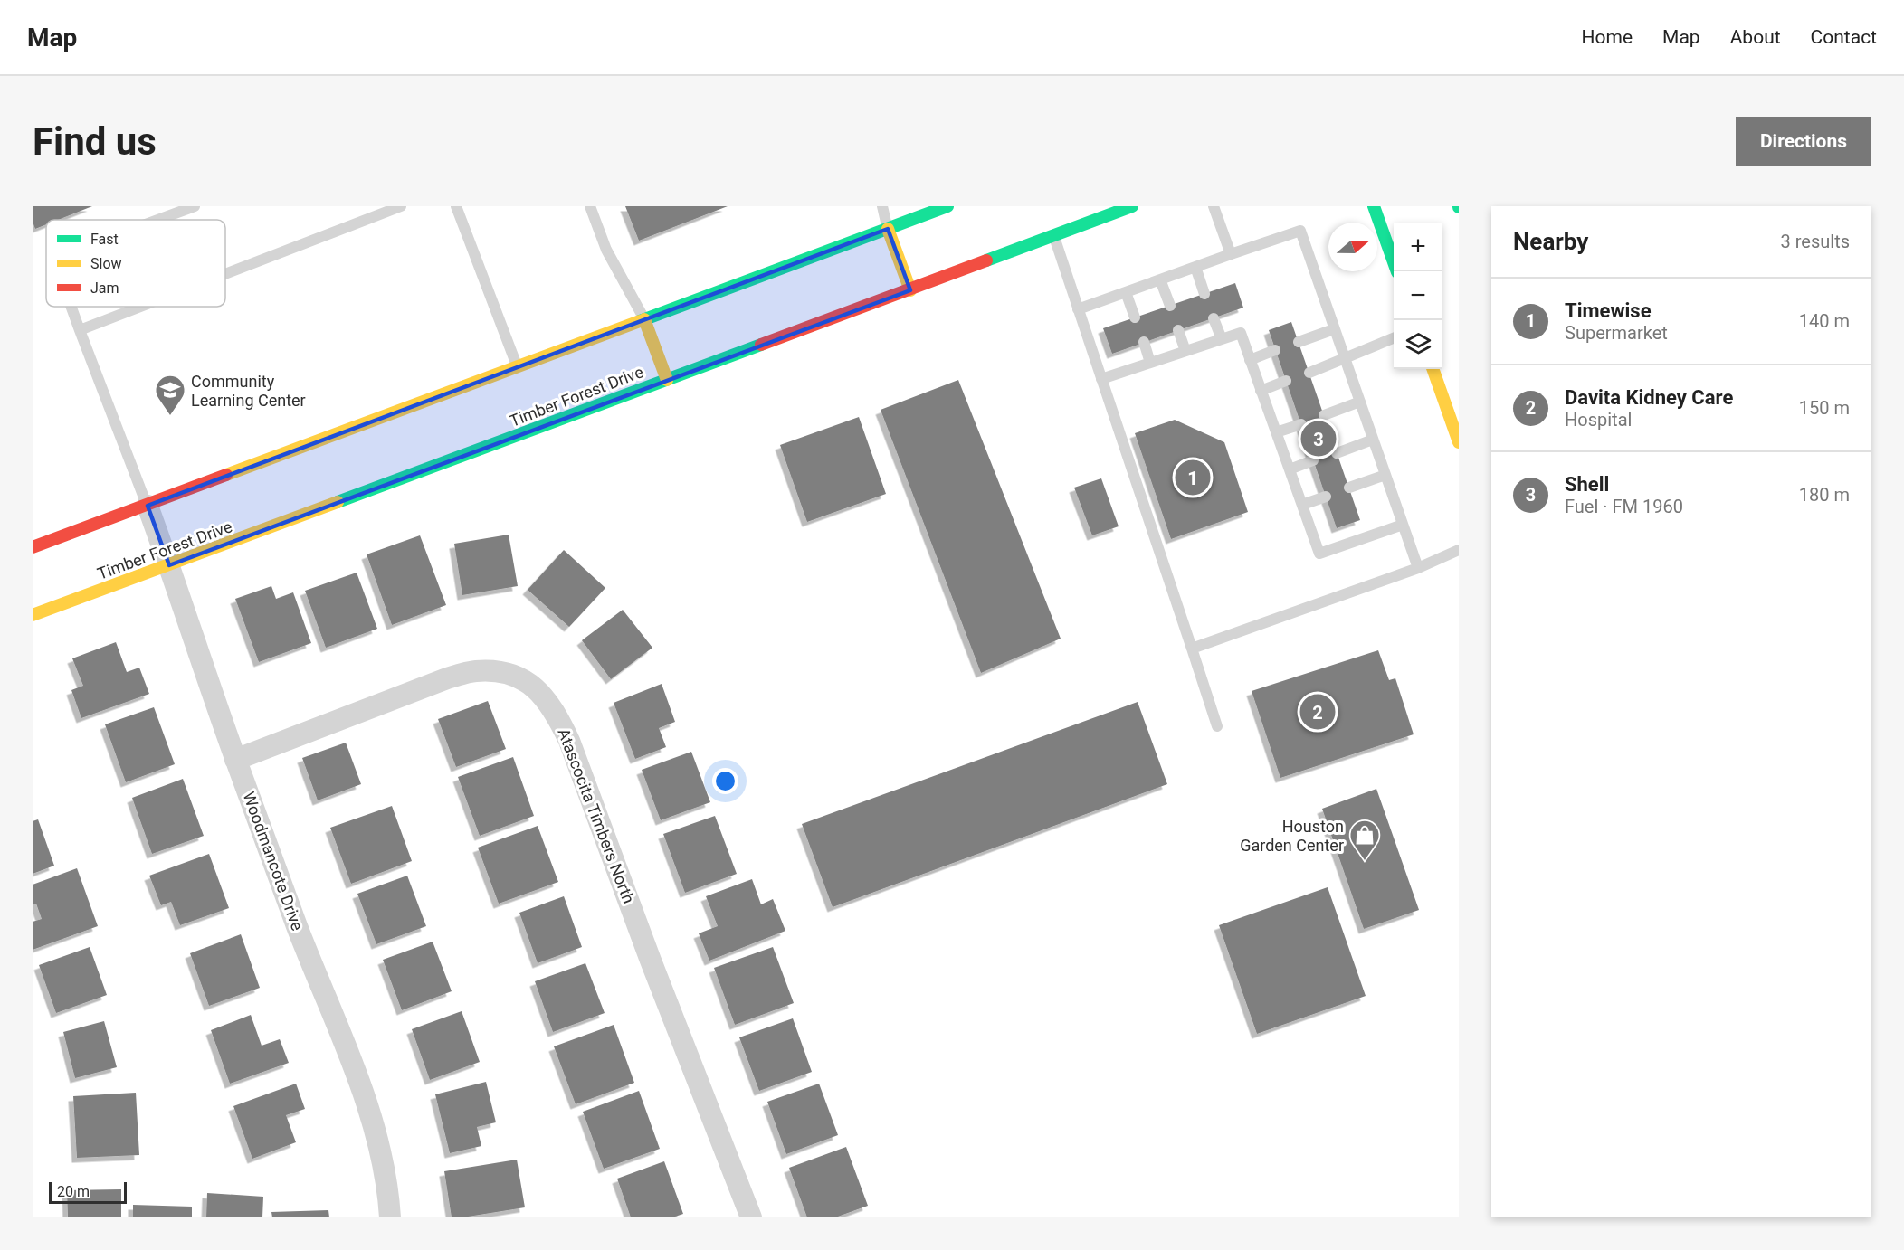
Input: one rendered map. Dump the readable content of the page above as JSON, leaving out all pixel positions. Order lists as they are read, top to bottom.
{
  "streets": {
    "main road": ["Timber Forest Drive"],
    "street": ["Atascocita Timbers North", "Woodmancote Drive"]
  },
  "crossings": [
    ["Timber Forest Drive", "Woodmancote Drive"],
    ["Atascocita Timbers North", "Woodmancote Drive"]
  ],
  "places": {
    "school or university": ["Community Learning Center"],
    "shop": ["Houston Garden Center"]
  },
  "legend": ["Fast", "Slow", "Jam"],
  "scale_bar": "20 m",
  "north": "right",
  "page": {
    "header": "Map",
    "nav": [
      "Home",
      "Map",
      "About",
      "Contact"
    ],
    "buttons": "Directions",
    "title": "Find us",
    "heading": ["Nearby", "3 results"],
    "map_buttons": ["+", "−"],
    "list": [
      {
        "mark": "1",
        "name": "Timewise",
        "note": "Supermarket",
        "value": "140 m"
      },
      {
        "mark": "2",
        "name": "Davita Kidney Care",
        "note": "Hospital",
        "value": "150 m"
      },
      {
        "mark": "3",
        "name": "Shell",
        "note": "Fuel · FM 1960",
        "value": "180 m"
      }
    ],
    "pins": ["3", "1", "2"],
    "scale": "20 m"
  }
}
